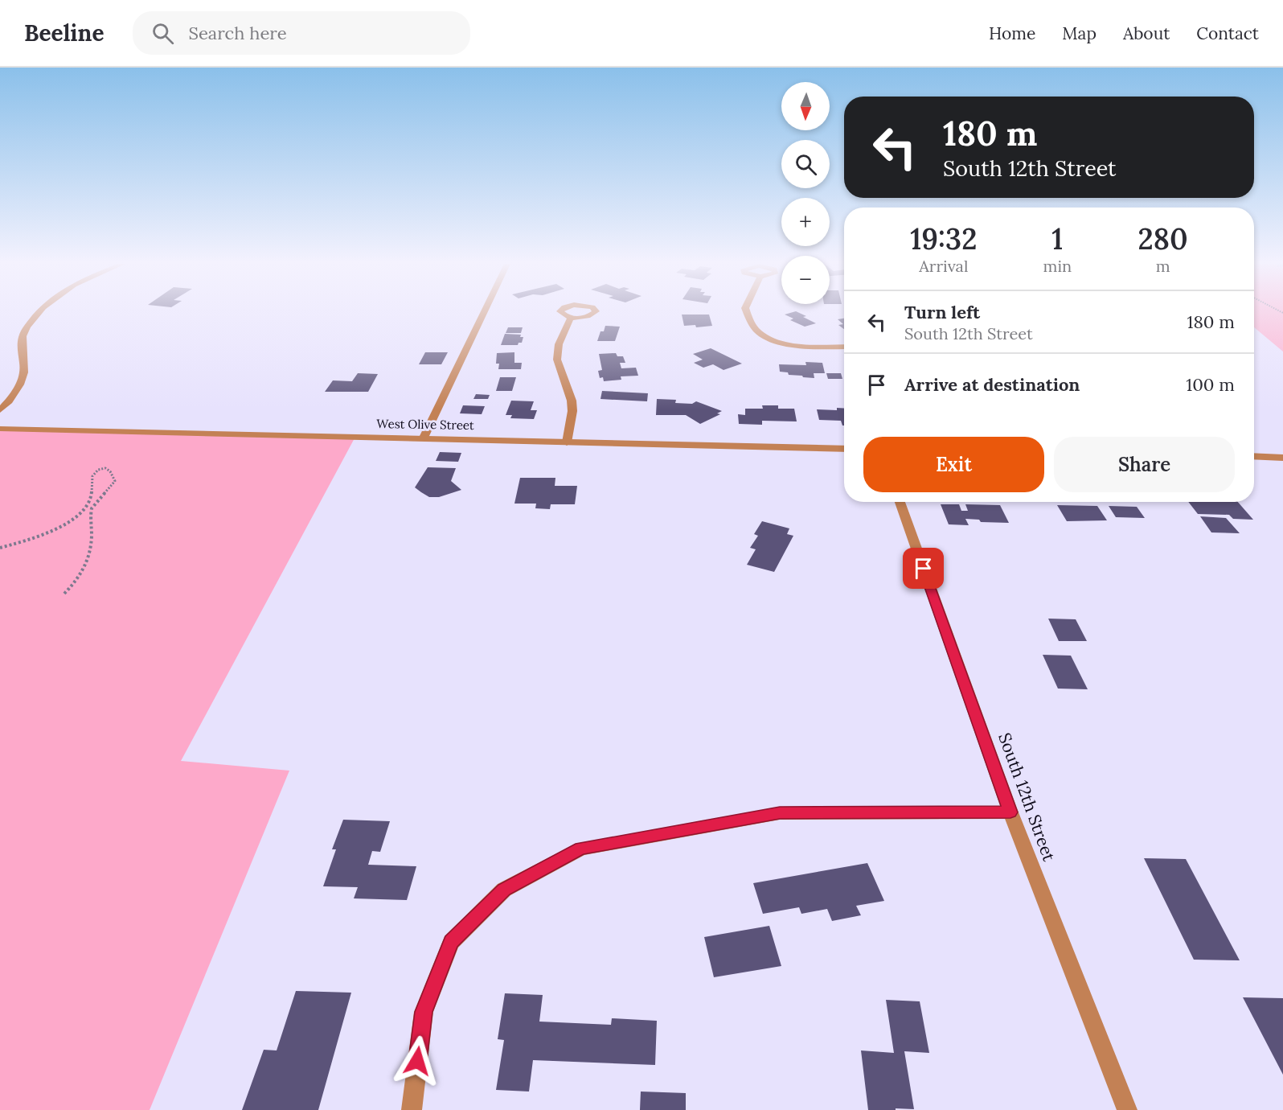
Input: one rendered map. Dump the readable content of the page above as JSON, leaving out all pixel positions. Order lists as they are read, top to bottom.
{
  "streets": {
    "street": ["West Olive Street", "South 12th Street"]
  },
  "north": "bottom",
  "page": {
    "header": "Beeline",
    "search": "Search here",
    "nav": [
      "Home",
      "Map",
      "About",
      "Contact"
    ],
    "map_buttons": ["+", "−"],
    "turn": ["180 m", "South 12th Street"],
    "eta": [
      "19:32",
      "Arrival",
      "1",
      "min",
      "280",
      "m"
    ],
    "list": [
      {
        "name": "Turn left",
        "note": "South 12th Street",
        "value": "180 m"
      },
      {
        "name": "Arrive at destination",
        "value": "100 m"
      }
    ],
    "buttons": ["Exit", "Share"]
  }
}
